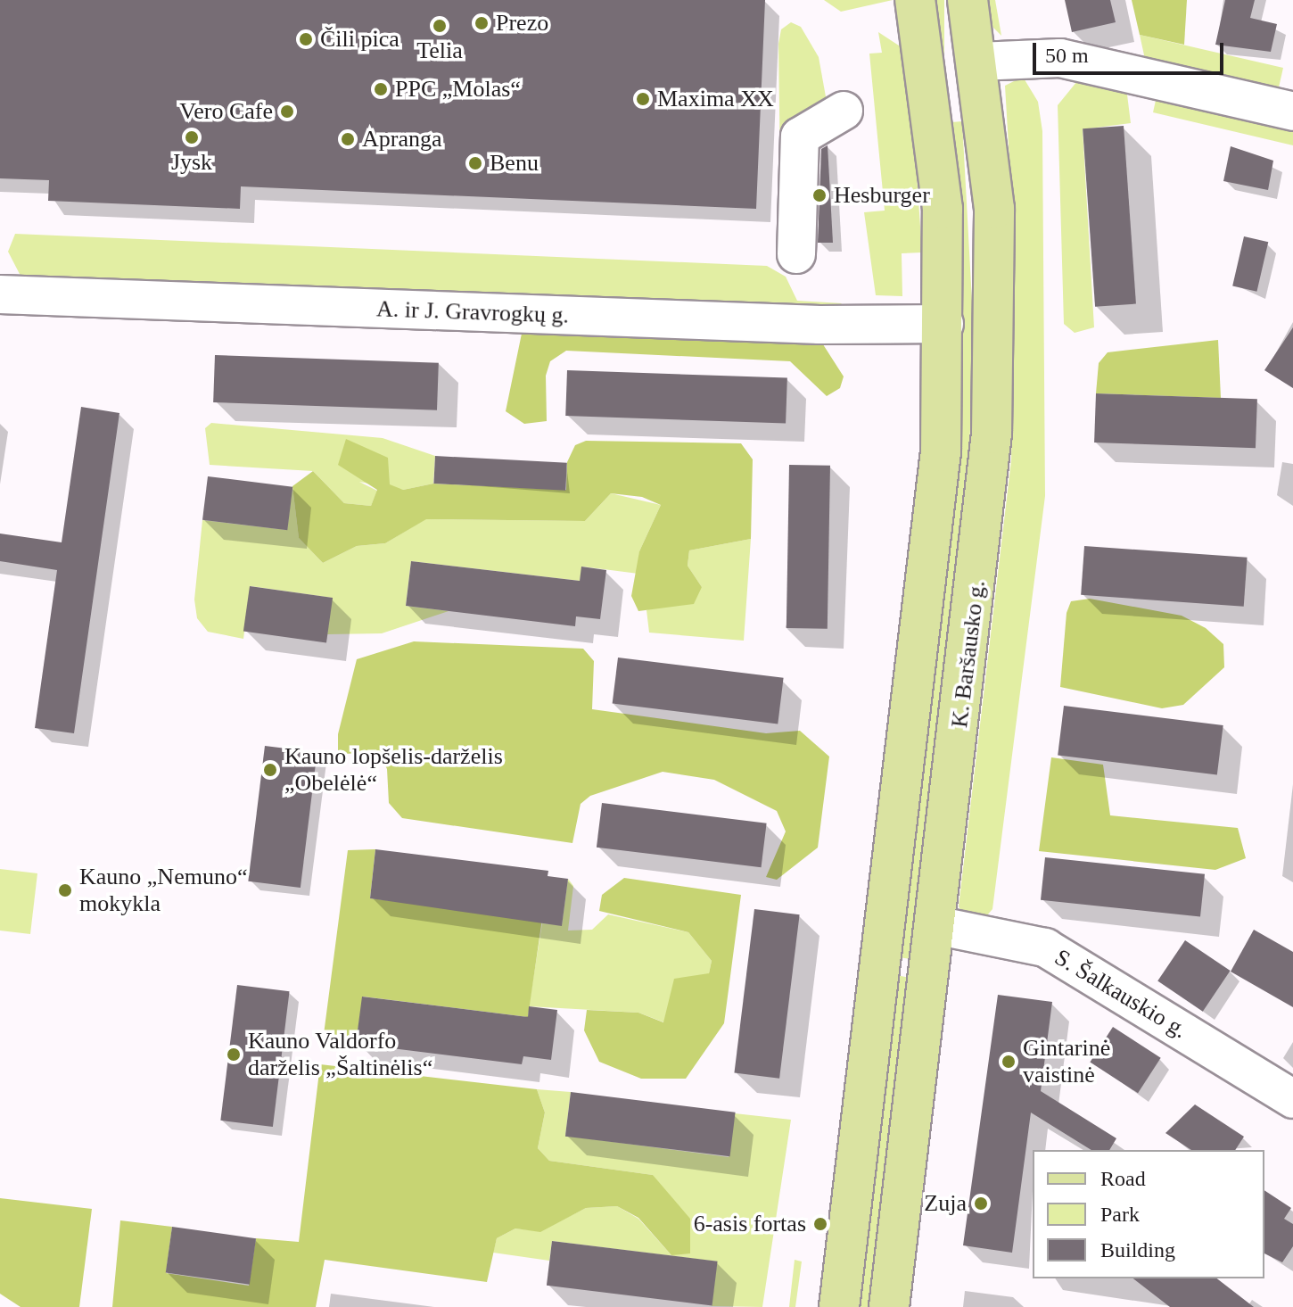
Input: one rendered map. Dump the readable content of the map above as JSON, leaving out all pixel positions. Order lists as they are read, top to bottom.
{
  "streets": {
    "main road": ["K. Baršausko g."],
    "street": ["A. ir J. Gravrogkų g.", "S. Šalkauskio g."]
  },
  "crossings": [
    ["K. Baršausko g.", "S. Šalkauskio g."]
  ],
  "places": [
    "Prezo",
    "Telia",
    "Čili pica",
    "PPC „Molas“",
    "Maxima XX",
    "Vero Cafe",
    "Jysk",
    "Apranga",
    "Benu",
    "Hesburger",
    "Kauno lopšelis-darželis „Obelėlė“",
    "Kauno „Nemuno“ mokykla",
    "Kauno Valdorfo darželis „Šaltinėlis“",
    "Gintarinė vaistinė",
    "Zuja",
    "6-asis fortas"
  ],
  "legend": ["Road", "Park", "Building"],
  "scale_bar": "50 m"
}
